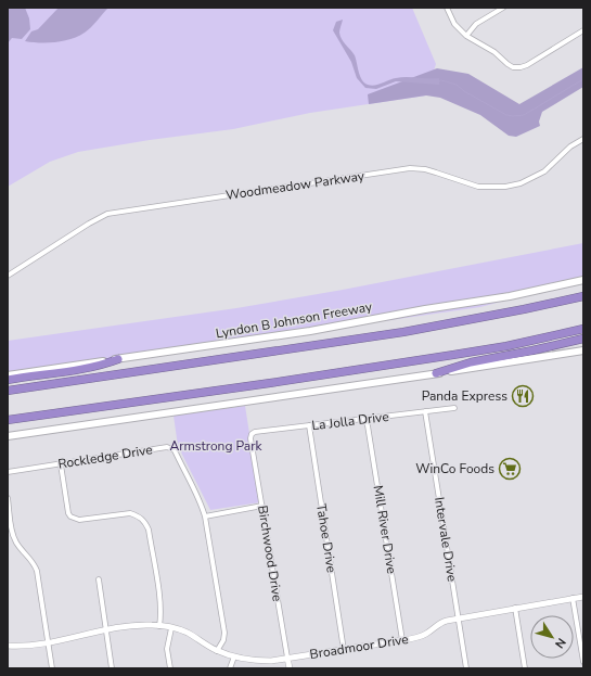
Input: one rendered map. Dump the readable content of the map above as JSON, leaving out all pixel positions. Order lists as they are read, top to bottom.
{
  "streets": {
    "highway": ["Lyndon B Johnson Freeway"],
    "street": [
      "Woodmeadow Parkway",
      "La Jolla Drive",
      "Rockledge Drive",
      "Mill River Drive",
      "Tahoe Drive",
      "Intervale Drive",
      "Birchwood Drive",
      "Broadmoor Drive"
    ]
  },
  "crossings": [
    ["La Jolla Drive", "Mill River Drive"],
    ["La Jolla Drive", "Tahoe Drive"],
    ["La Jolla Drive", "Intervale Drive"],
    ["La Jolla Drive", "Birchwood Drive"],
    ["Rockledge Drive", "Broadmoor Drive"],
    ["Mill River Drive", "Broadmoor Drive"],
    ["Tahoe Drive", "Broadmoor Drive"],
    ["Intervale Drive", "Broadmoor Drive"],
    ["Birchwood Drive", "Broadmoor Drive"]
  ],
  "parks": ["Armstrong Park"],
  "places": {
    "restaurant": ["Panda Express"],
    "supermarket": ["WinCo Foods"]
  },
  "north": "bottom right"
}
